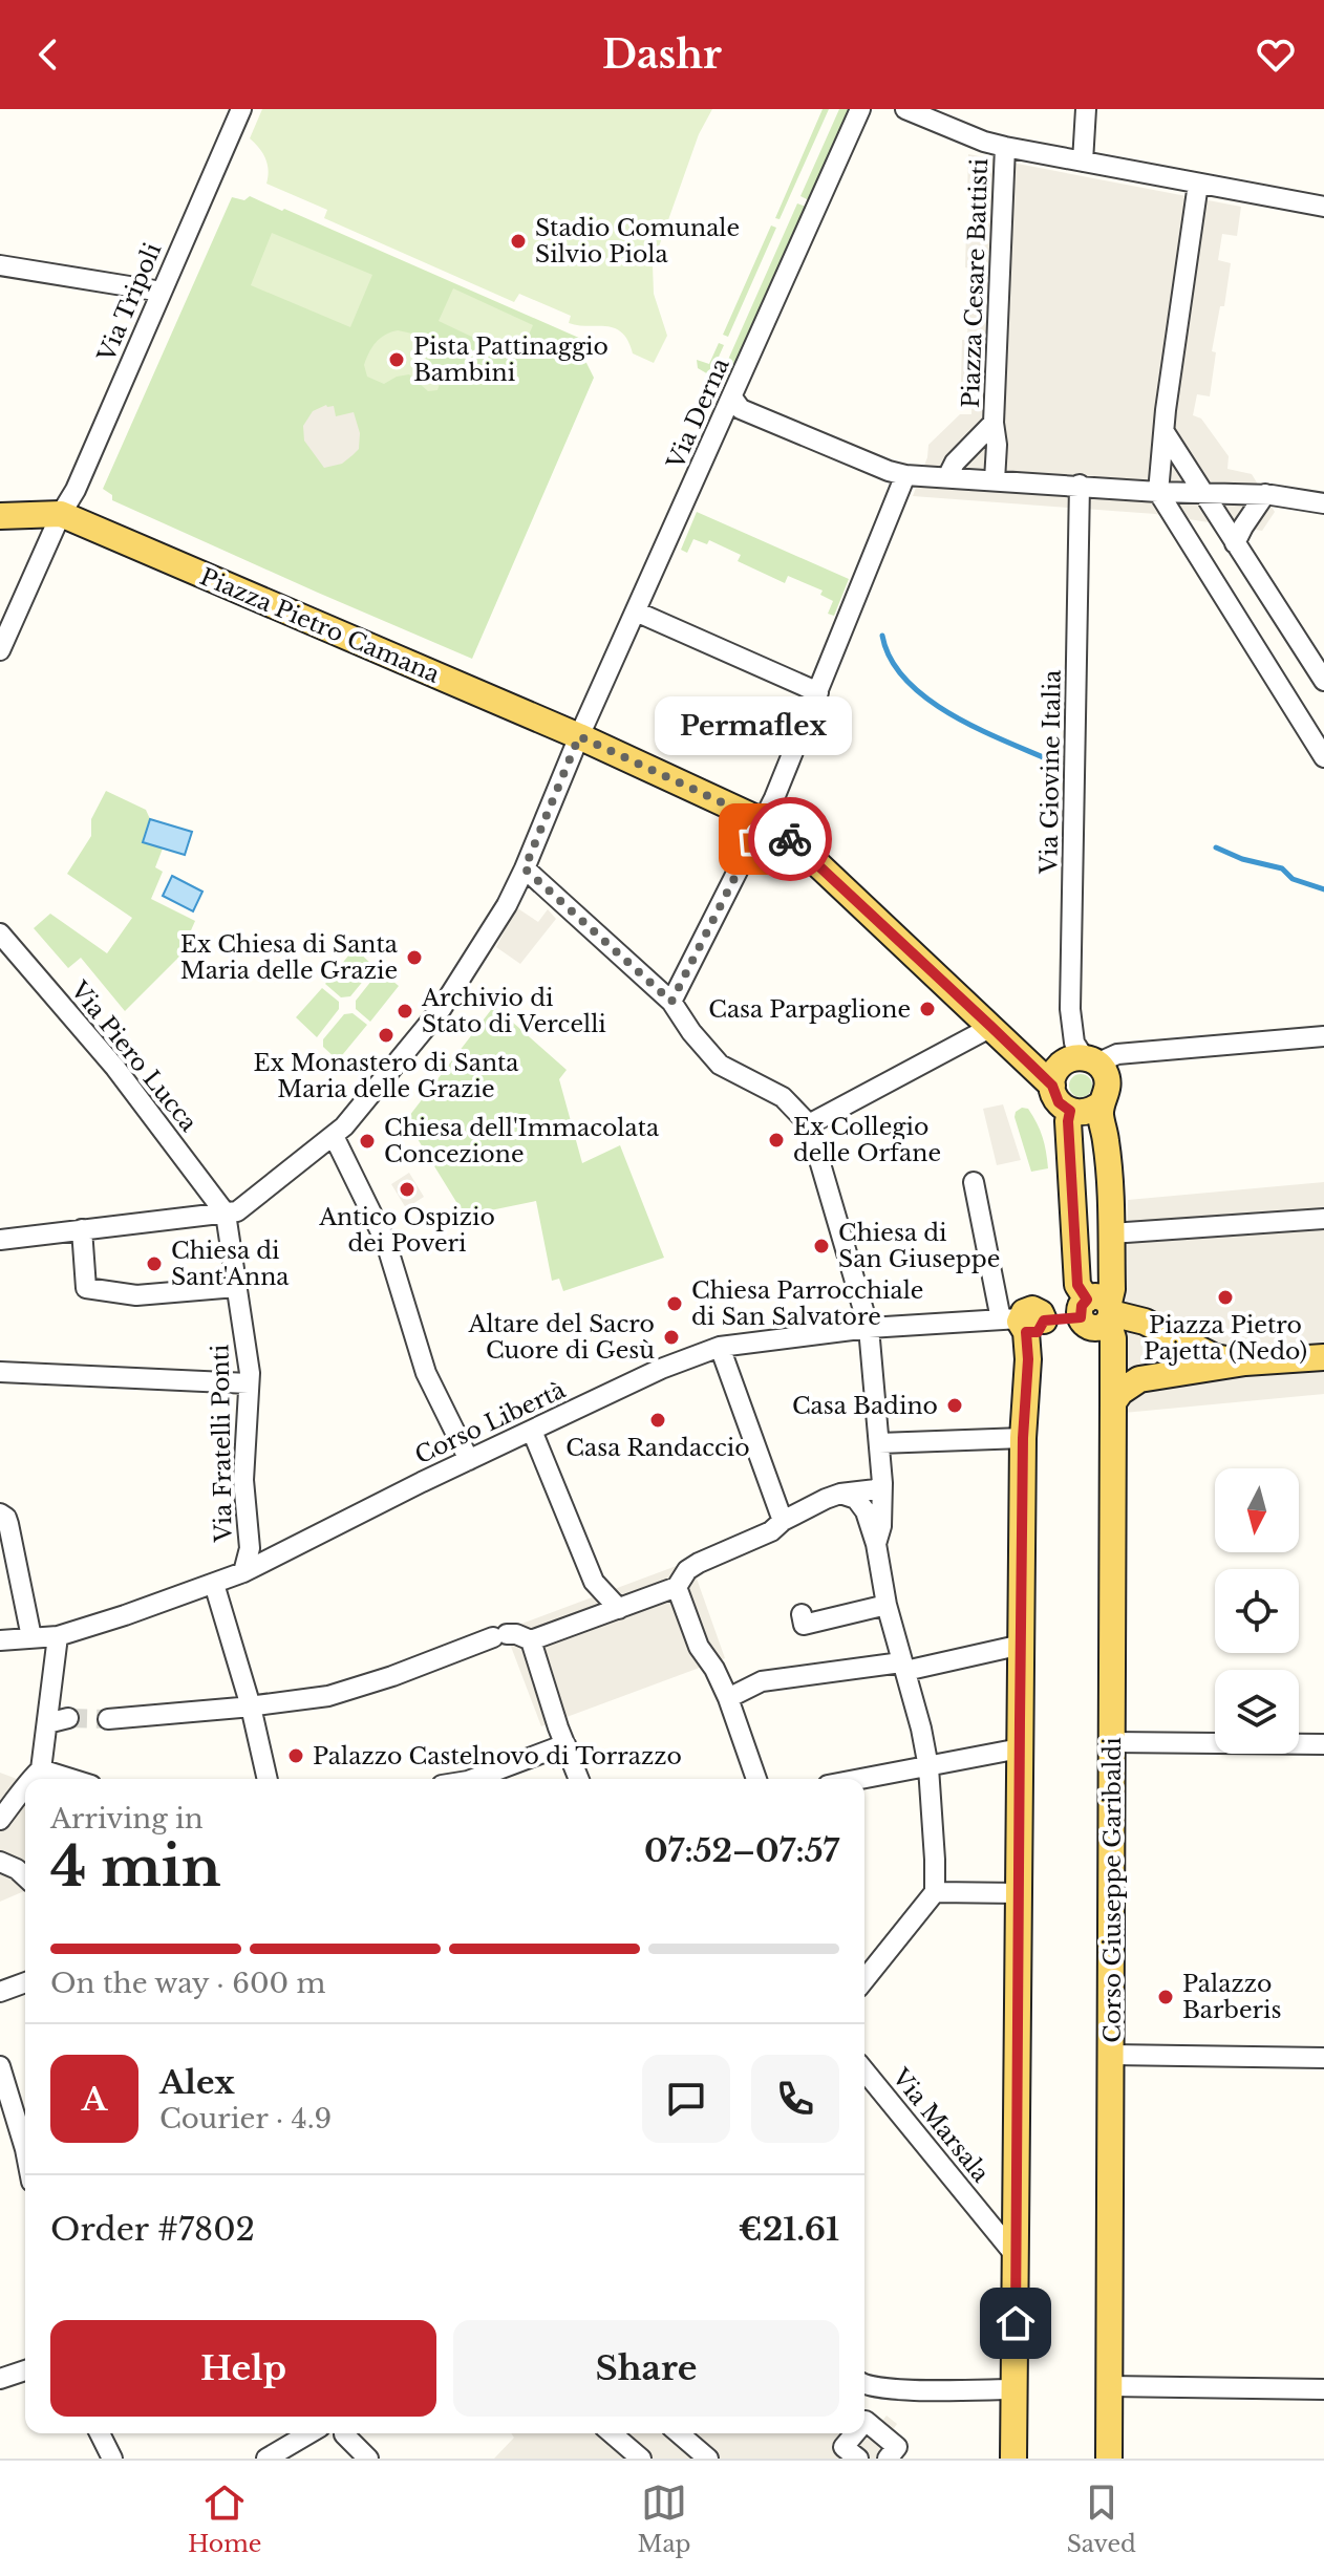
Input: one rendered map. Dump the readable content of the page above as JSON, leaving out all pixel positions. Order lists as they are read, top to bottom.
{
  "streets": {
    "main road": ["Piazza Pietro Camana", "Corso Giuseppe Garibaldi"],
    "street": [
      "Piazza Cesare Battisti",
      "Via Tripoli",
      "Via Derna",
      "Via Giovine Italia",
      "Via Piero Lucca",
      "Corso Libertà",
      "Via Fratelli Ponti",
      "Via Marsala"
    ]
  },
  "crossings": [
    ["Via Tripoli", "Piazza Pietro Camana"],
    ["Via Derna", "Piazza Pietro Camana"],
    ["Via Derna", "Via Piero Lucca"],
    ["Via Derna", "Via Fratelli Ponti"],
    ["Piazza Pietro Camana", "Via Giovine Italia"],
    ["Via Piero Lucca", "Via Fratelli Ponti"],
    ["Corso Libertà", "Via Fratelli Ponti"]
  ],
  "places": [
    "Stadio Comunale Silvio Piola",
    "Pista Pattinaggio Bambini",
    "Permaflex",
    "Ex Chiesa di Santa Maria delle Grazie",
    "Casa Parpaglione",
    "Archivio di Stato di Vercelli",
    "Ex Monastero di Santa Maria delle Grazie",
    "Ex Collegio delle Orfane",
    "Chiesa dell'Immacolata Concezione",
    "Antico Ospizio dei Poveri",
    "Chiesa di San Giuseppe",
    "Chiesa di Sant'Anna",
    "Piazza Pietro Pajetta (Nedo)",
    "Chiesa Parrocchiale di San Salvatore",
    "Altare del Sacro Cuore di Gesù",
    "Casa Badino",
    "Casa Randaccio",
    "Palazzo Castelnovo di Torrazzo",
    "Palazzo Barberis"
  ],
  "north": "bottom",
  "page": {
    "header": "Dashr",
    "bubble": "Permaflex",
    "heading": ["4 min", "Arriving in", "07:52–07:57"],
    "panel": [
      "Alex",
      "Courier · 4.9",
      "Order #7802",
      "€21.61"
    ],
    "bar": "On the way · 600 m",
    "round": "A",
    "buttons": ["Help", "Share"],
    "tabs": ["Home", "Map", "Saved"]
  }
}
